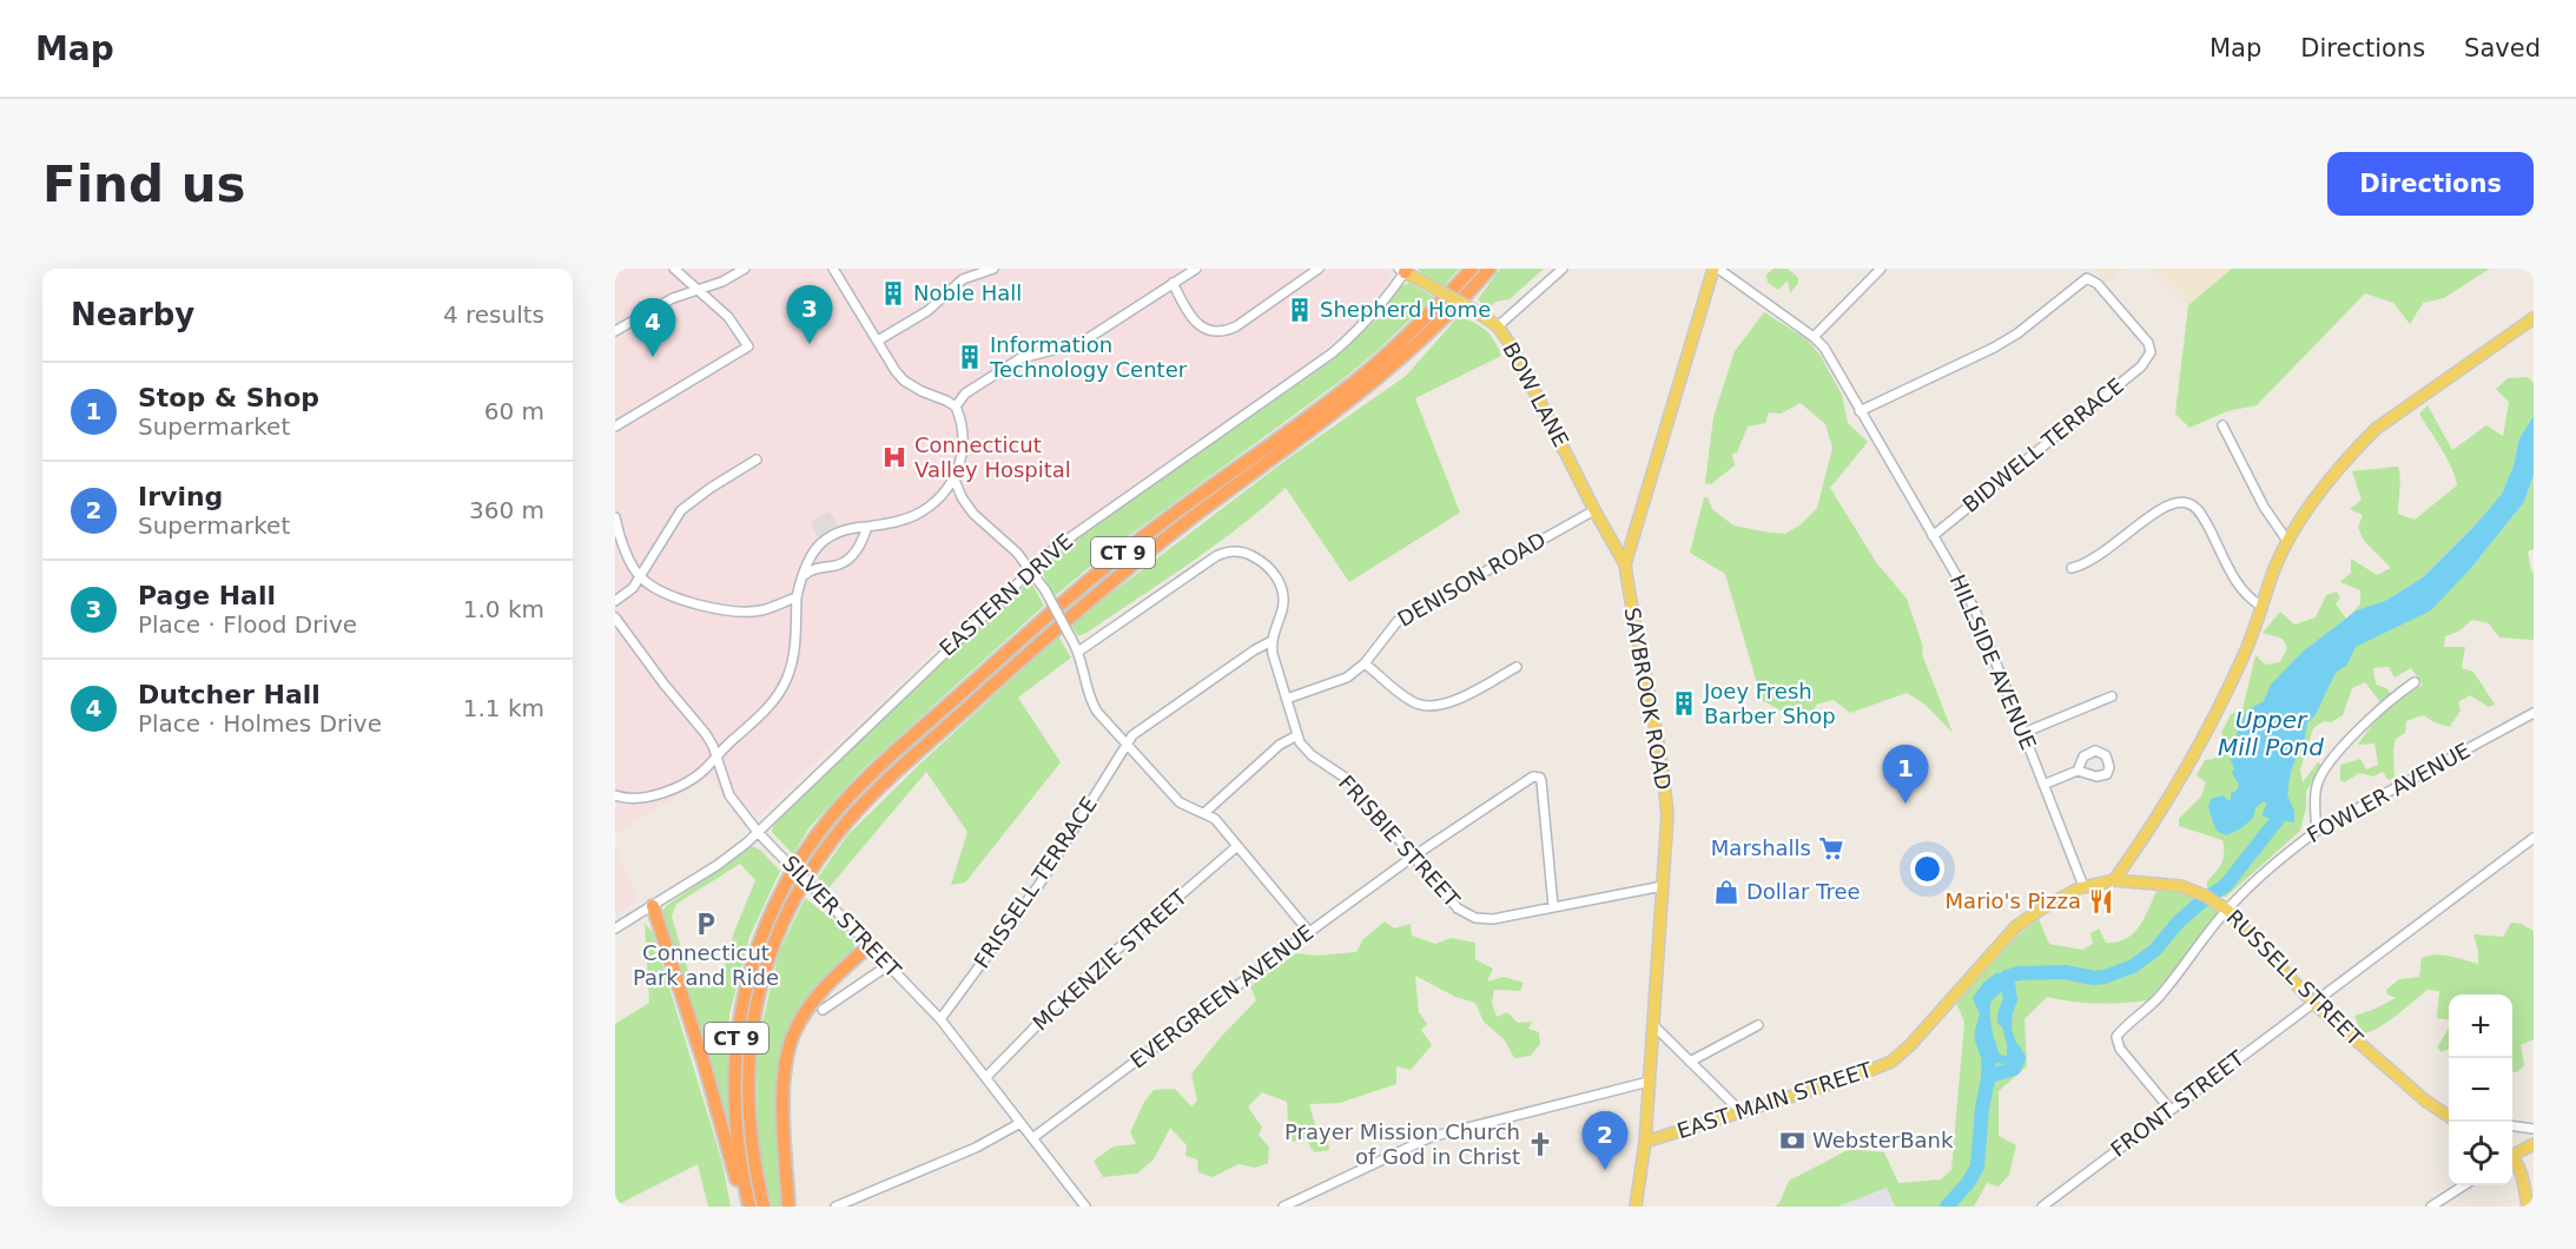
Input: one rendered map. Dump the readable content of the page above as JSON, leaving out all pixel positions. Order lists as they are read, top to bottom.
{
  "streets": {
    "highway": ["CT 9"],
    "main road": [
      "BOW LANE",
      "SAYBROOK ROAD",
      "RUSSELL STREET",
      "EAST MAIN STREET"
    ],
    "street": [
      "BIDWELL TERRACE",
      "DENISON ROAD",
      "EASTERN DRIVE",
      "HILLSIDE AVENUE",
      "FOWLER AVENUE",
      "FRISBIE STREET",
      "FRISSELL TERRACE",
      "SILVER STREET",
      "MCKENZIE STREET",
      "EVERGREEN AVENUE",
      "FRONT STREET"
    ]
  },
  "crossings": [
    ["BOW LANE", "DENISON ROAD"],
    ["BOW LANE", "EASTERN DRIVE"],
    ["BOW LANE", "SAYBROOK ROAD"],
    ["BIDWELL TERRACE", "HILLSIDE AVENUE"],
    ["DENISON ROAD", "FRISBIE STREET"],
    ["EASTERN DRIVE", "SILVER STREET"],
    ["HILLSIDE AVENUE", "SAYBROOK ROAD"],
    ["HILLSIDE AVENUE", "EAST MAIN STREET"],
    ["SAYBROOK ROAD", "FRISBIE STREET"],
    ["SAYBROOK ROAD", "EAST MAIN STREET"],
    ["FOWLER AVENUE", "RUSSELL STREET"],
    ["FOWLER AVENUE", "FRONT STREET"],
    ["FRISBIE STREET", "FRISSELL TERRACE"],
    ["FRISBIE STREET", "EVERGREEN AVENUE"],
    ["FRISSELL TERRACE", "SILVER STREET"],
    ["SILVER STREET", "MCKENZIE STREET"],
    ["SILVER STREET", "EVERGREEN AVENUE"],
    ["RUSSELL STREET", "EAST MAIN STREET"],
    ["RUSSELL STREET", "FRONT STREET"]
  ],
  "water": ["Upper Mill Pond"],
  "places": {
    "building": [
      "Noble Hall",
      "Shepherd Home",
      "Information Technology Center",
      "Joey Fresh Barber Shop"
    ],
    "hospital": ["Connecticut Valley Hospital"],
    "supermarket": ["Marshalls"],
    "shop": ["Dollar Tree"],
    "restaurant": ["Mario's Pizza"],
    "parking": ["Connecticut Park and Ride"],
    "bank": ["WebsterBank"],
    "church": ["Prayer Mission Church of God in Christ"]
  },
  "page": {
    "header": "Map",
    "nav": ["Map", "Directions", "Saved"],
    "buttons": "Directions",
    "title": "Find us",
    "heading": ["Nearby", "4 results"],
    "pins": [
      "3",
      "4",
      "1",
      "2"
    ],
    "list": [
      {
        "mark": "1",
        "name": "Stop & Shop",
        "note": "Supermarket",
        "value": "60 m"
      },
      {
        "mark": "2",
        "name": "Irving",
        "note": "Supermarket",
        "value": "360 m"
      },
      {
        "mark": "3",
        "name": "Page Hall",
        "note": "Place · Flood Drive",
        "value": "1.0 km"
      },
      {
        "mark": "4",
        "name": "Dutcher Hall",
        "note": "Place · Holmes Drive",
        "value": "1.1 km"
      }
    ],
    "map_buttons": ["+", "−"]
  }
}
